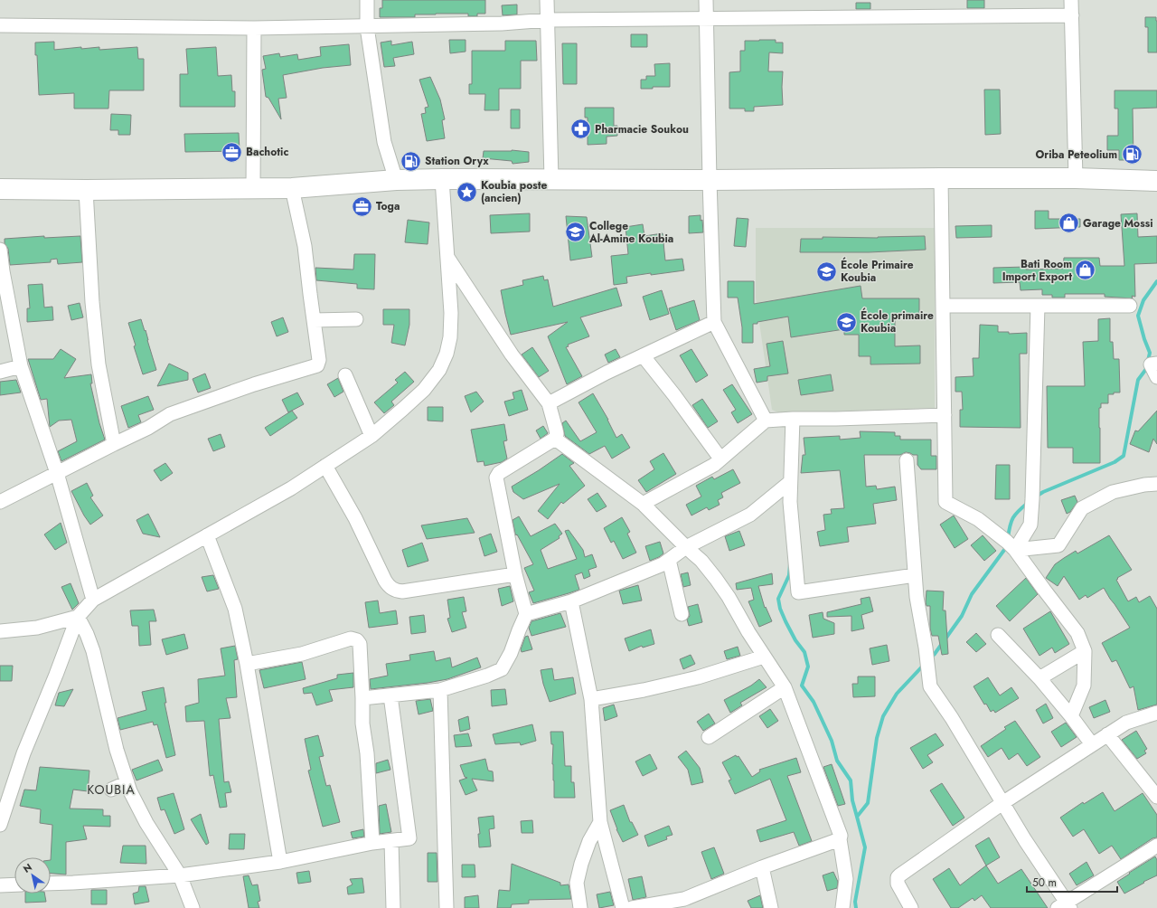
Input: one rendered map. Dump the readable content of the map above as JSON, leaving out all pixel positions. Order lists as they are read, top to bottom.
{
  "districts": ["KOUBIA"],
  "places": {
    "pharmacy": ["Pharmacie Soukou"],
    "office": ["Bachotic", "Toga"],
    "fuel station": ["Oriba Peteolium", "Station Oryx"],
    "place": ["Koubia poste (ancien)"],
    "shop": ["Garage Mossi", "Bati Room Import Export"],
    "school or university": ["College Al-Amine Koubia", "École Primaire Koubia", "École primaire Koubia"]
  },
  "scale_bar": "50 m",
  "north": "top left"
}
